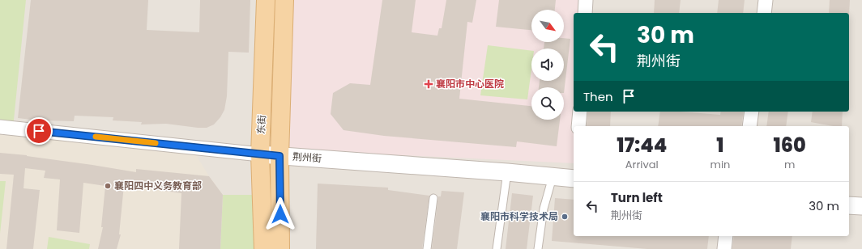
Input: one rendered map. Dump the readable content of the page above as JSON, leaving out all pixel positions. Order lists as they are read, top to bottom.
{
  "streets": {
    "main road": ["东街"],
    "street": ["荆州街"]
  },
  "crossings": [
    ["东街", "荆州街"]
  ],
  "places": {
    "health": ["襄阳市中心医院"],
    "other": ["襄阳四中义务教育部", "襄阳市科学技术局"]
  },
  "north": "bottom right",
  "page": {
    "turn": ["30 m", "荆州街"],
    "then": "Then",
    "eta": [
      "17:44",
      "Arrival",
      "1",
      "min",
      "160",
      "m"
    ],
    "list": [
      {
        "name": "Turn left",
        "note": "荆州街",
        "value": "30 m"
      }
    ]
  }
}
